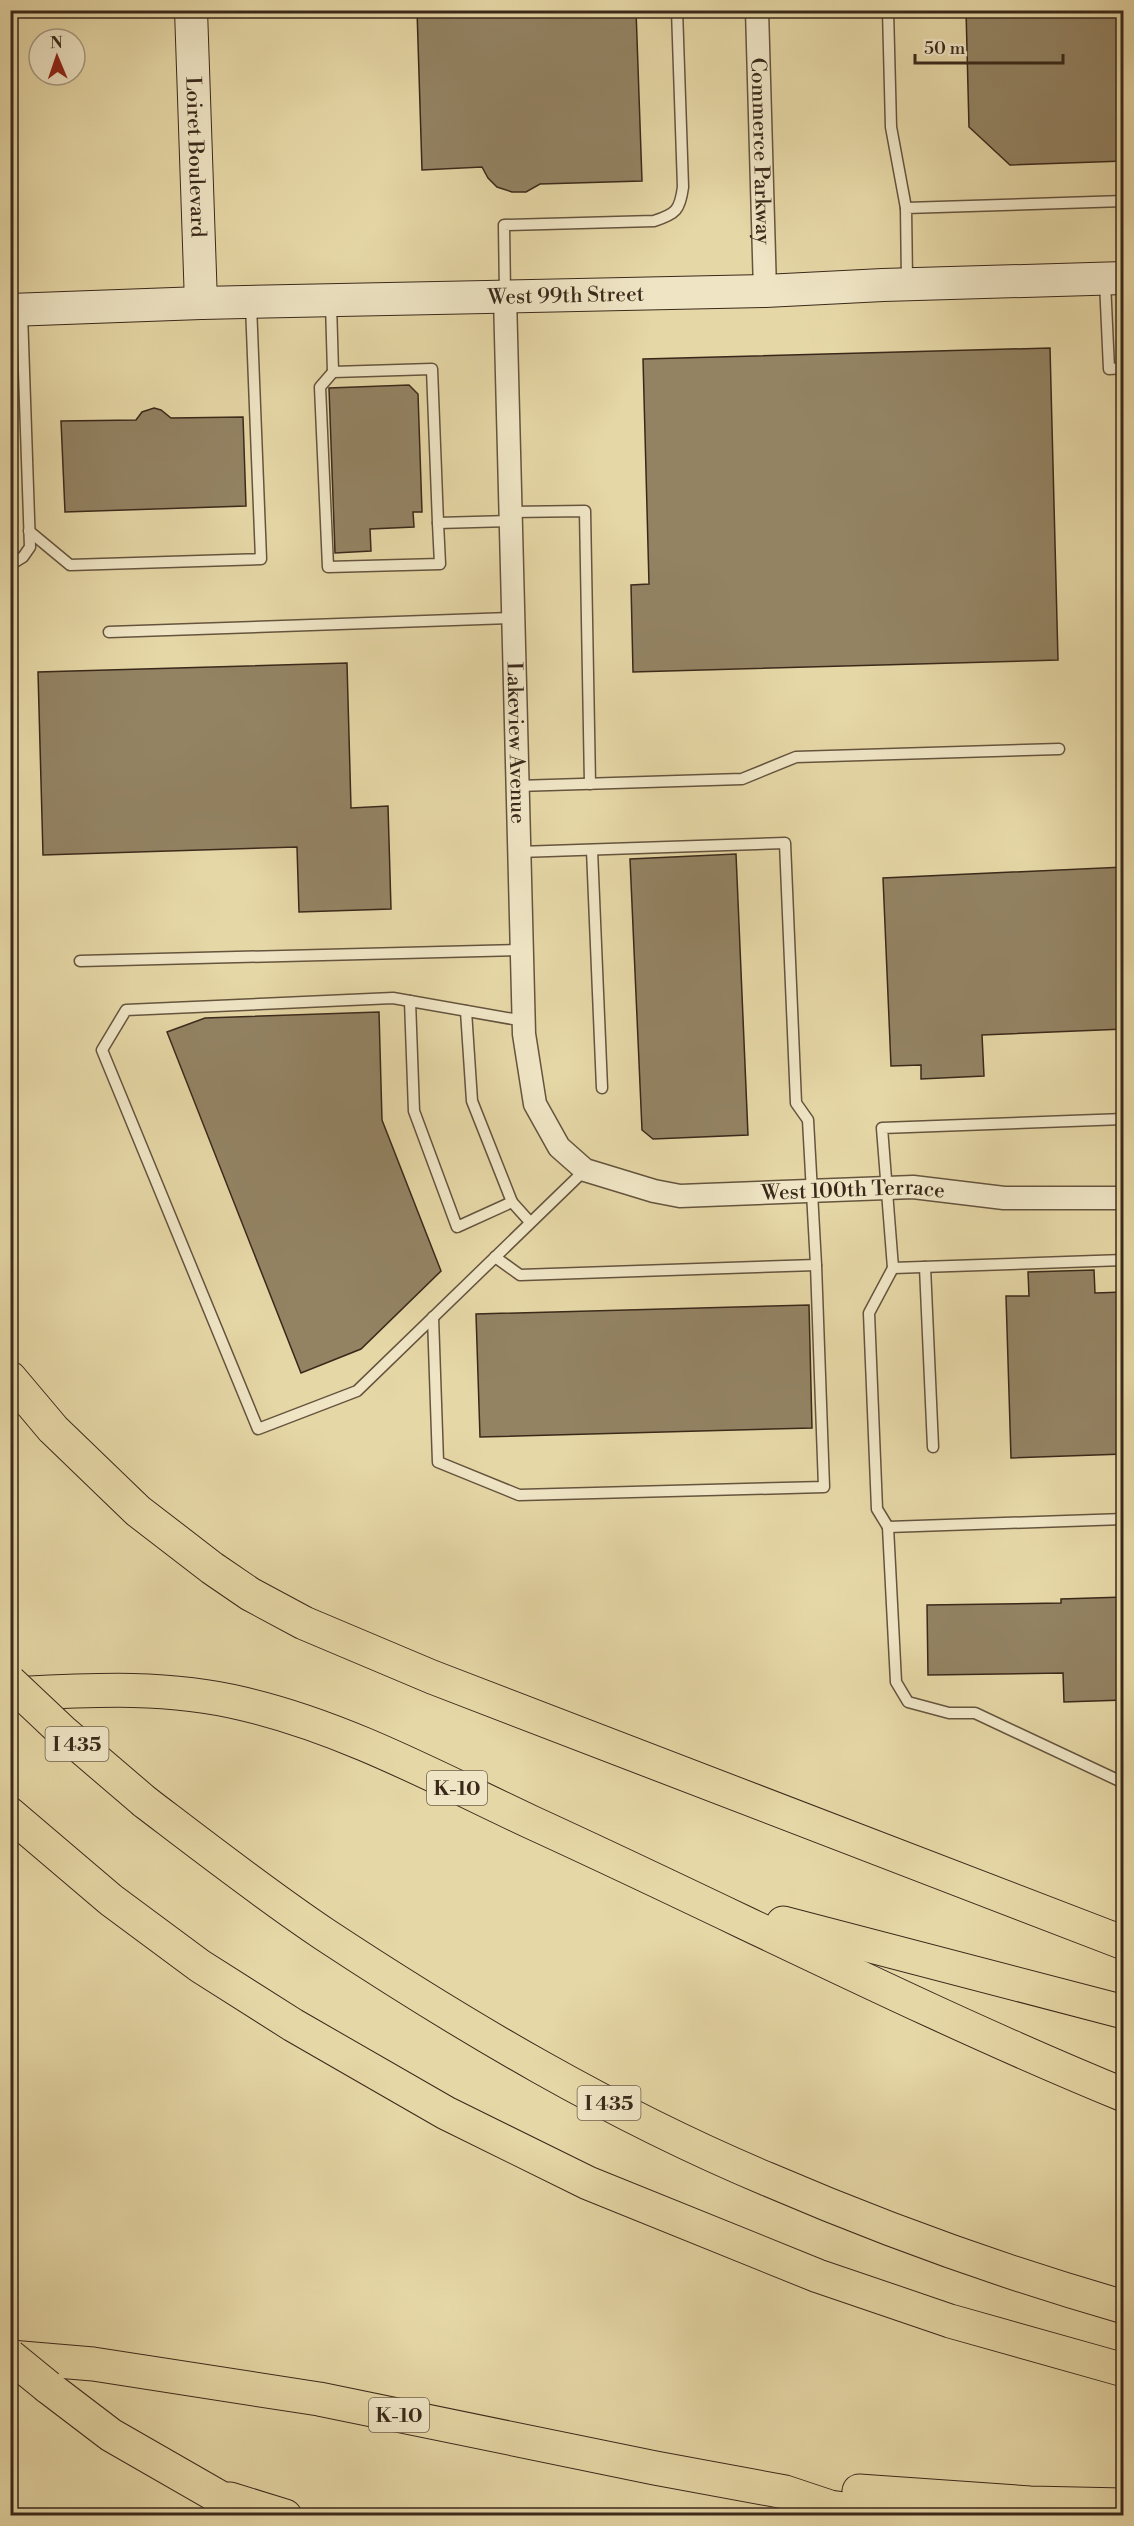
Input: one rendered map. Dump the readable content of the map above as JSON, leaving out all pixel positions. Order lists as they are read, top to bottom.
{
  "streets": {
    "highway": ["I 435", "K-10"],
    "street": [
      "Commerce Parkway",
      "Loiret Boulevard",
      "West 99th Street",
      "Lakeview Avenue",
      "West 100th Terrace"
    ]
  },
  "crossings": [
    ["Commerce Parkway", "West 99th Street"],
    ["Loiret Boulevard", "West 99th Street"],
    ["West 99th Street", "Lakeview Avenue"],
    ["Lakeview Avenue", "West 100th Terrace"]
  ],
  "scale_bar": "50 m",
  "north": "top"
}
